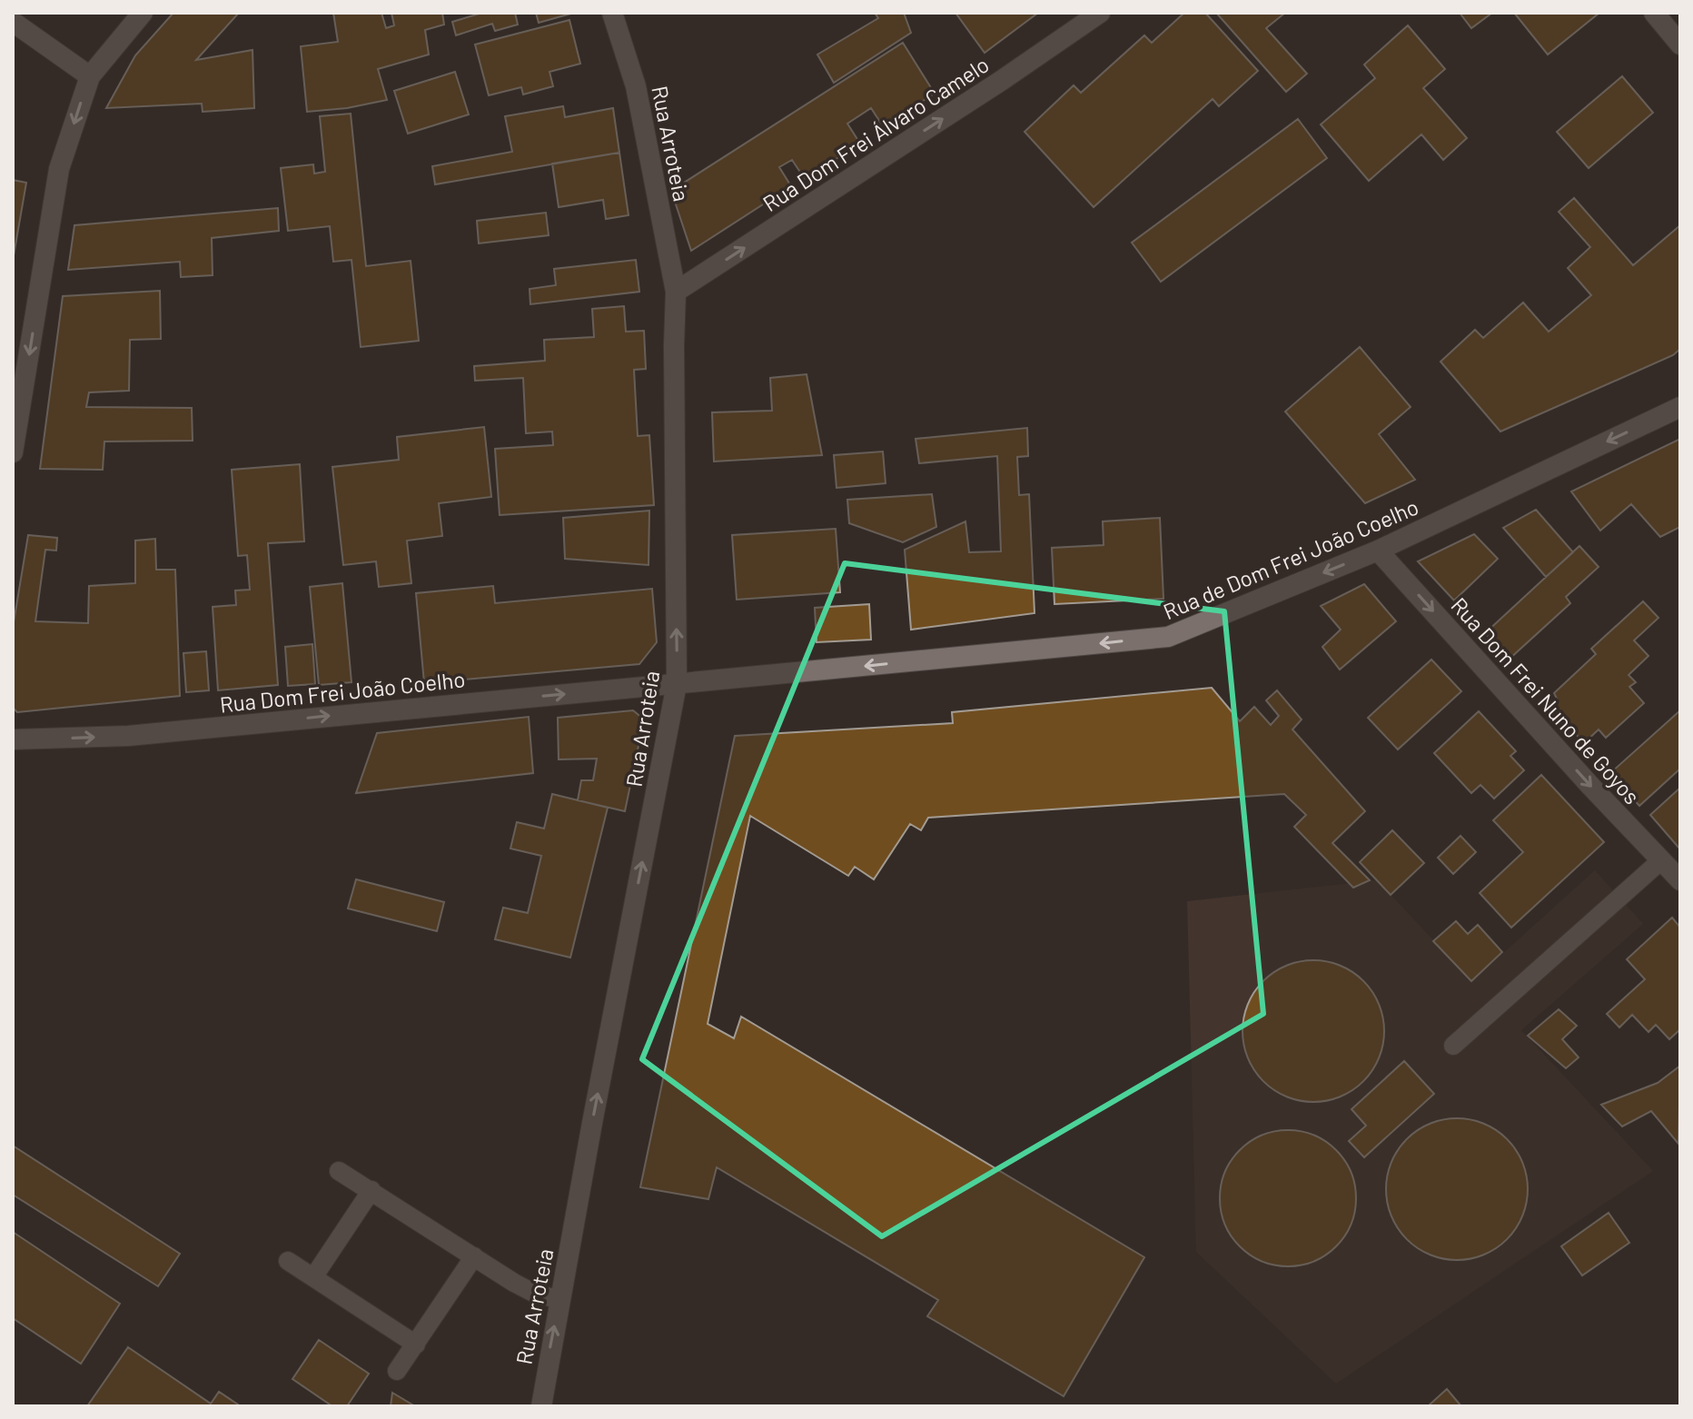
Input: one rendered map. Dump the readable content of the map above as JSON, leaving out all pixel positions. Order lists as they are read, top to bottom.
{
  "streets": {
    "street": [
      "Rua Dom Frei Álvaro Camelo",
      "Rua Arroteia",
      "Rua de Dom Frei João Coelho",
      "Rua Dom Frei João Coelho",
      "Rua Dom Frei Nuno de Goyos"
    ]
  },
  "crossings": [
    ["Rua Dom Frei Álvaro Camelo", "Rua Arroteia"],
    ["Rua Arroteia", "Rua de Dom Frei João Coelho"],
    ["Rua Arroteia", "Rua Dom Frei João Coelho"],
    ["Rua de Dom Frei João Coelho", "Rua Dom Frei João Coelho"],
    ["Rua de Dom Frei João Coelho", "Rua Dom Frei Nuno de Goyos"]
  ],
  "one_way": [
    "Rua Dom Frei Álvaro Camelo",
    "Rua Arroteia",
    "Rua de Dom Frei João Coelho",
    "Rua Dom Frei João Coelho",
    "Rua Dom Frei Nuno de Goyos"
  ]
}
